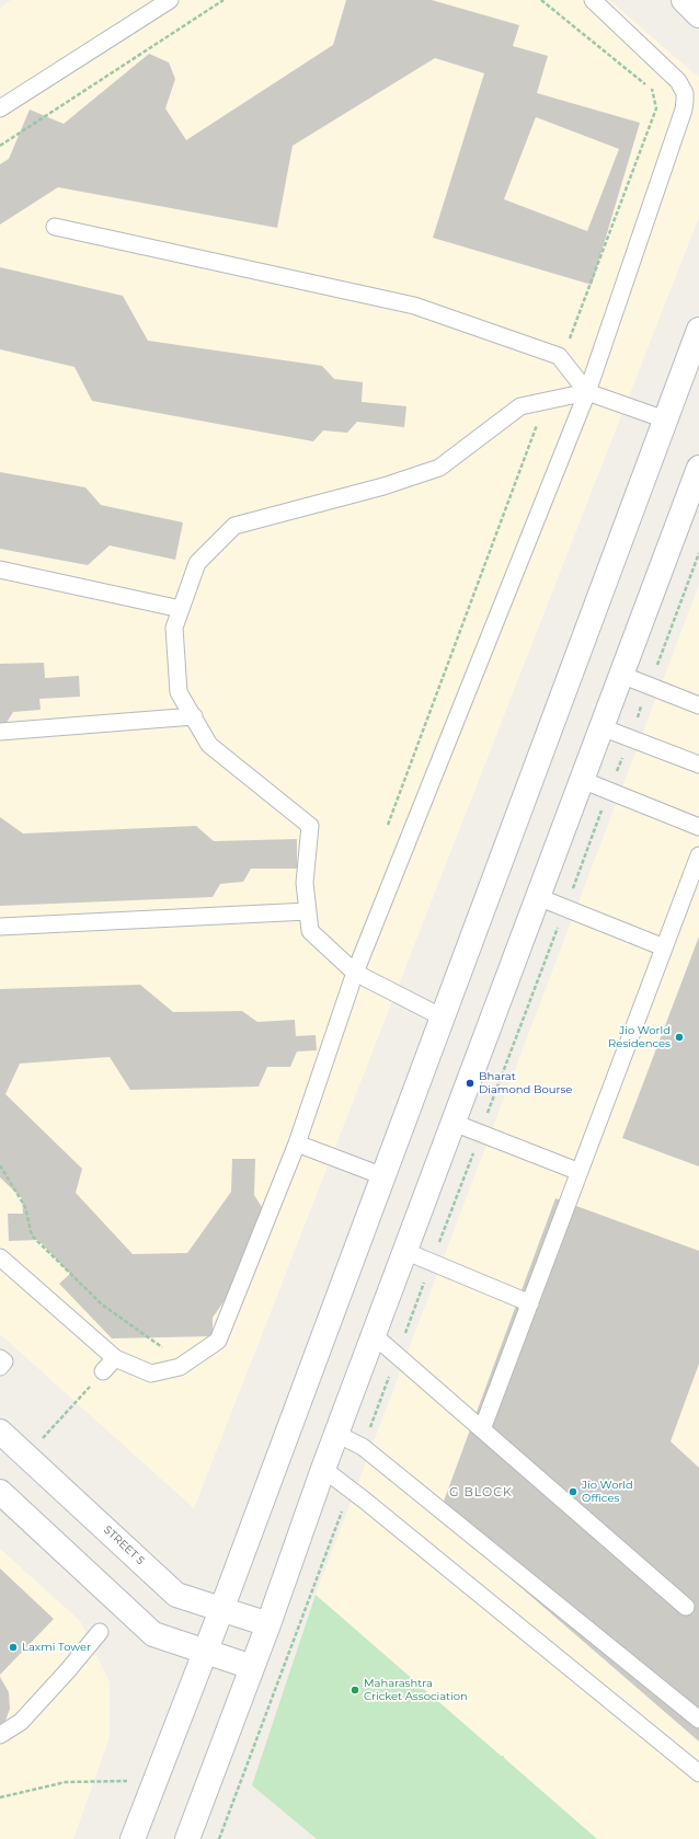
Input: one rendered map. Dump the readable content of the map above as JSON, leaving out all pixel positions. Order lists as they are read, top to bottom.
{
  "streets": {
    "main road": ["STREET 5"]
  },
  "districts": ["G BLOCK"],
  "places": [
    "Jio World Residences",
    "Bharat Diamond Bourse",
    "Jio World Offices",
    "Laxmi Tower",
    "Maharashtra Cricket Association"
  ]
}
